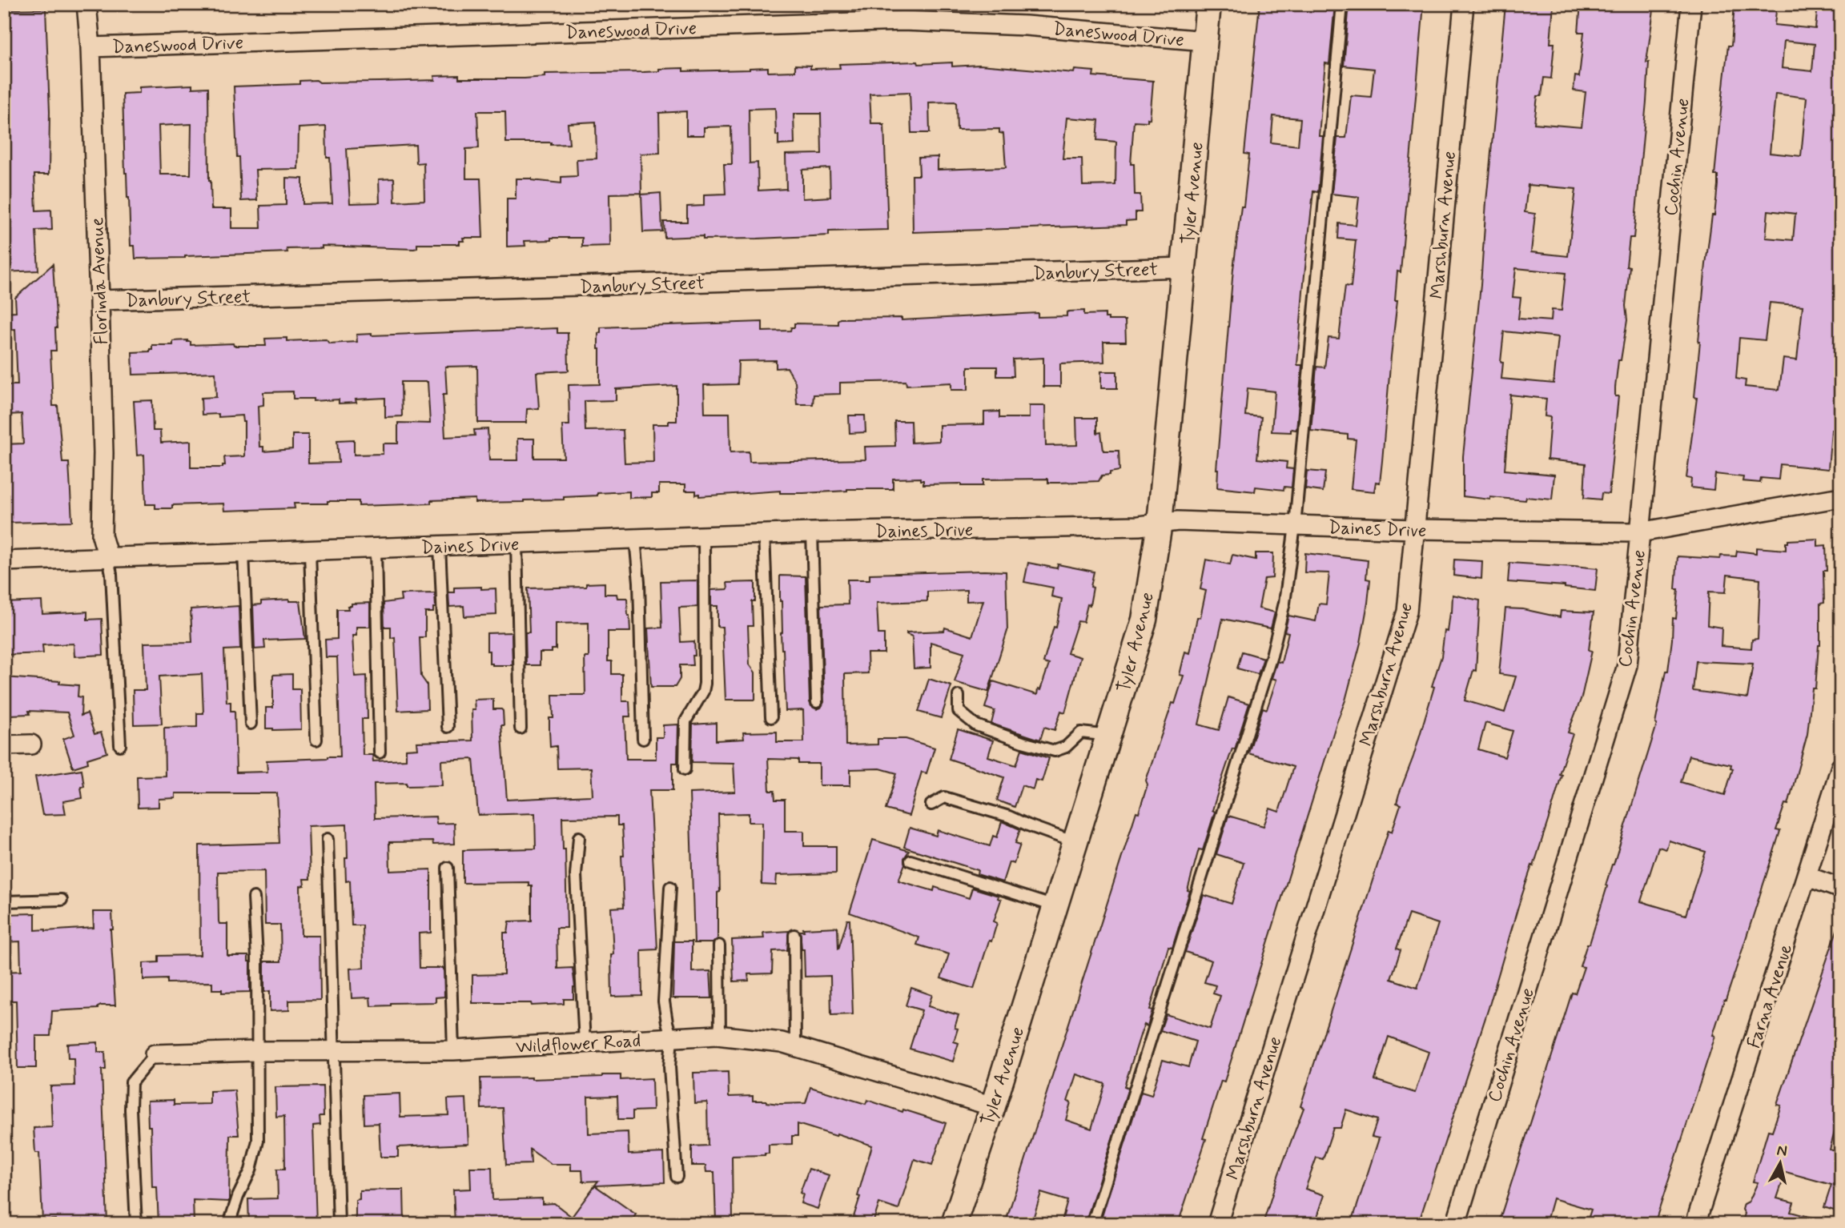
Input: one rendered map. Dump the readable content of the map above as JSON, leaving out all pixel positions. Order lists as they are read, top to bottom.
{
  "streets": {
    "street": [
      "Daneswood Drive",
      "Cochin Avenue",
      "Tyler Avenue",
      "Marshburn Avenue",
      "Danbury Street",
      "Florinda Avenue",
      "Daines Drive",
      "Farna Avenue",
      "Wildflower Road"
    ]
  },
  "crossings": [
    ["Daneswood Drive", "Tyler Avenue"],
    ["Daneswood Drive", "Florinda Avenue"],
    ["Cochin Avenue", "Daines Drive"],
    ["Tyler Avenue", "Danbury Street"],
    ["Tyler Avenue", "Daines Drive"],
    ["Tyler Avenue", "Wildflower Road"],
    ["Marshburn Avenue", "Daines Drive"],
    ["Danbury Street", "Florinda Avenue"],
    ["Florinda Avenue", "Daines Drive"]
  ],
  "north": "top"
}
